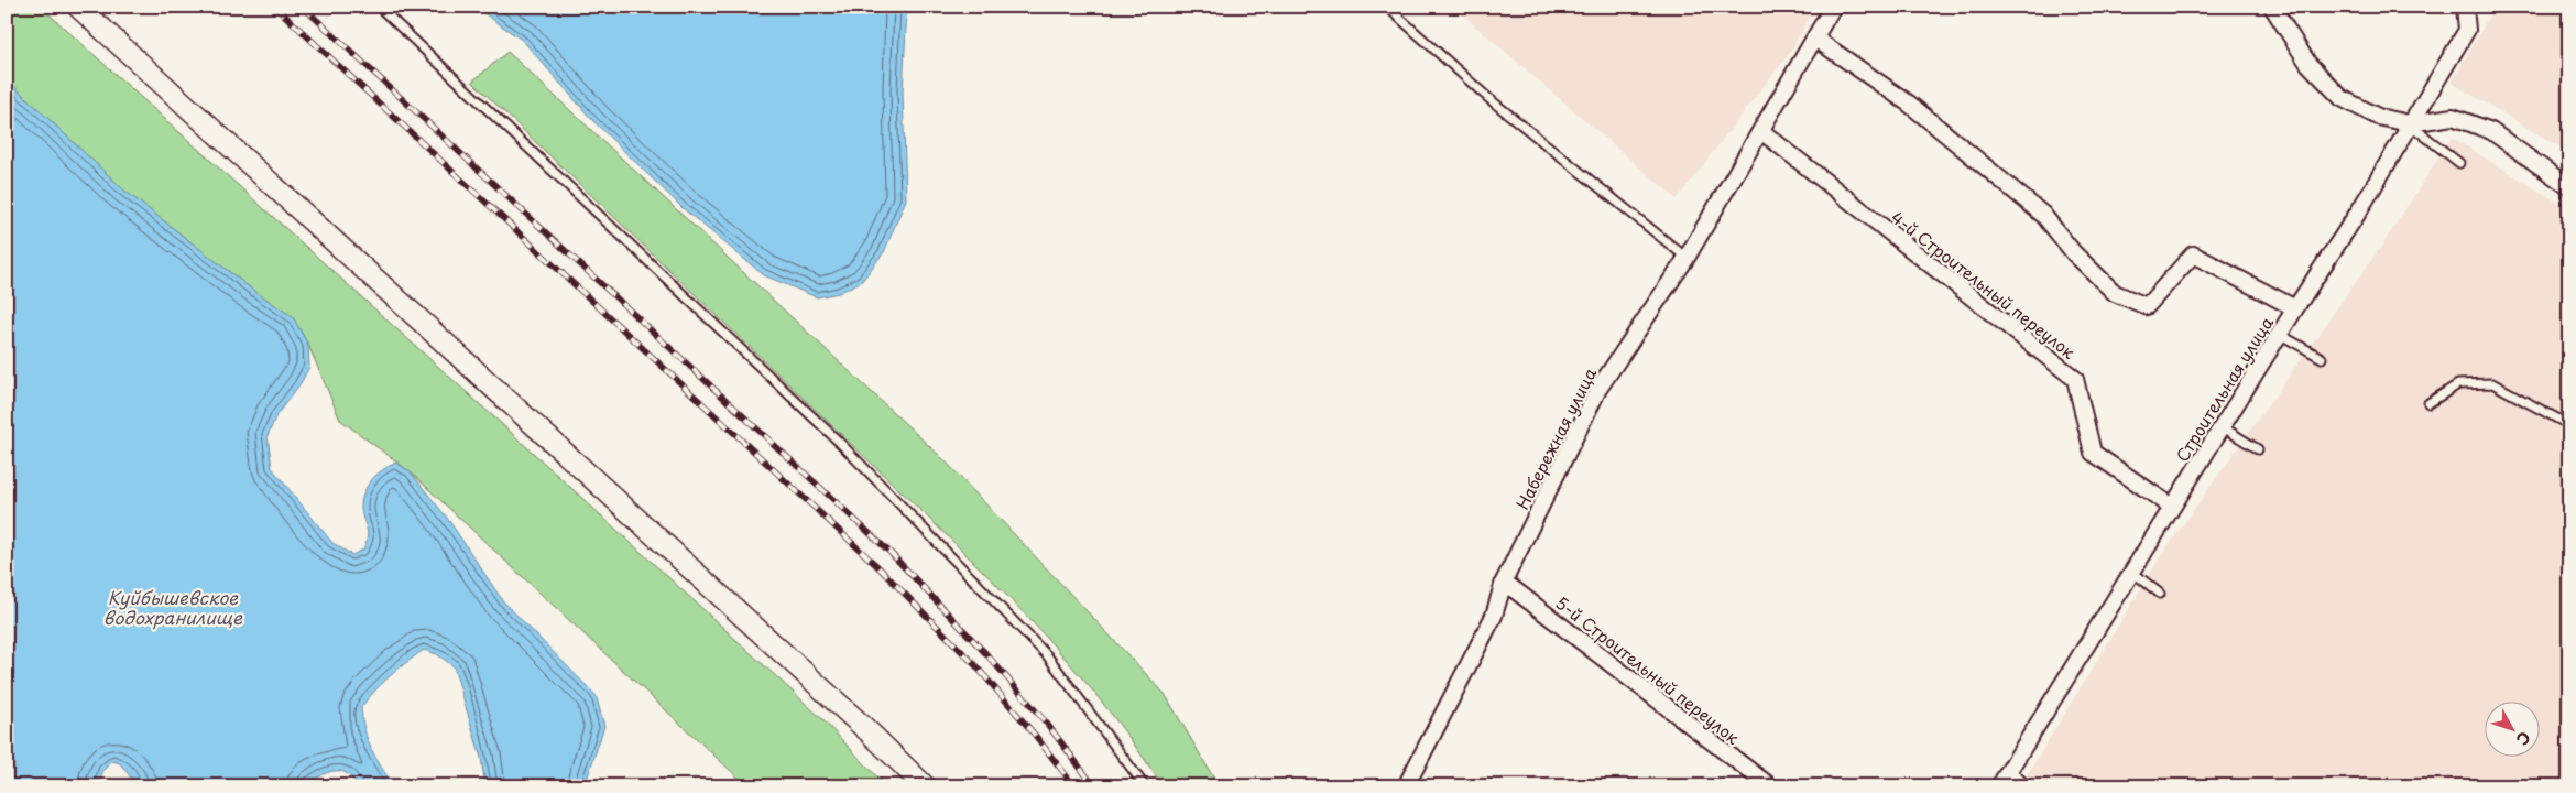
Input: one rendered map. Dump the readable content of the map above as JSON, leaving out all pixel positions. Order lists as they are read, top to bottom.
{
  "streets": {
    "street": [
      "4-й Строительный переулок",
      "Строительная улица",
      "Набережная улица",
      "5-й Строительный переулок"
    ]
  },
  "crossings": [
    ["4-й Строительный переулок", "Строительная улица"],
    ["4-й Строительный переулок", "Набережная улица"],
    ["Набережная улица", "5-й Строительный переулок"]
  ],
  "water": ["Куйбышевское водохранилище"],
  "north": "bottom right"
}
